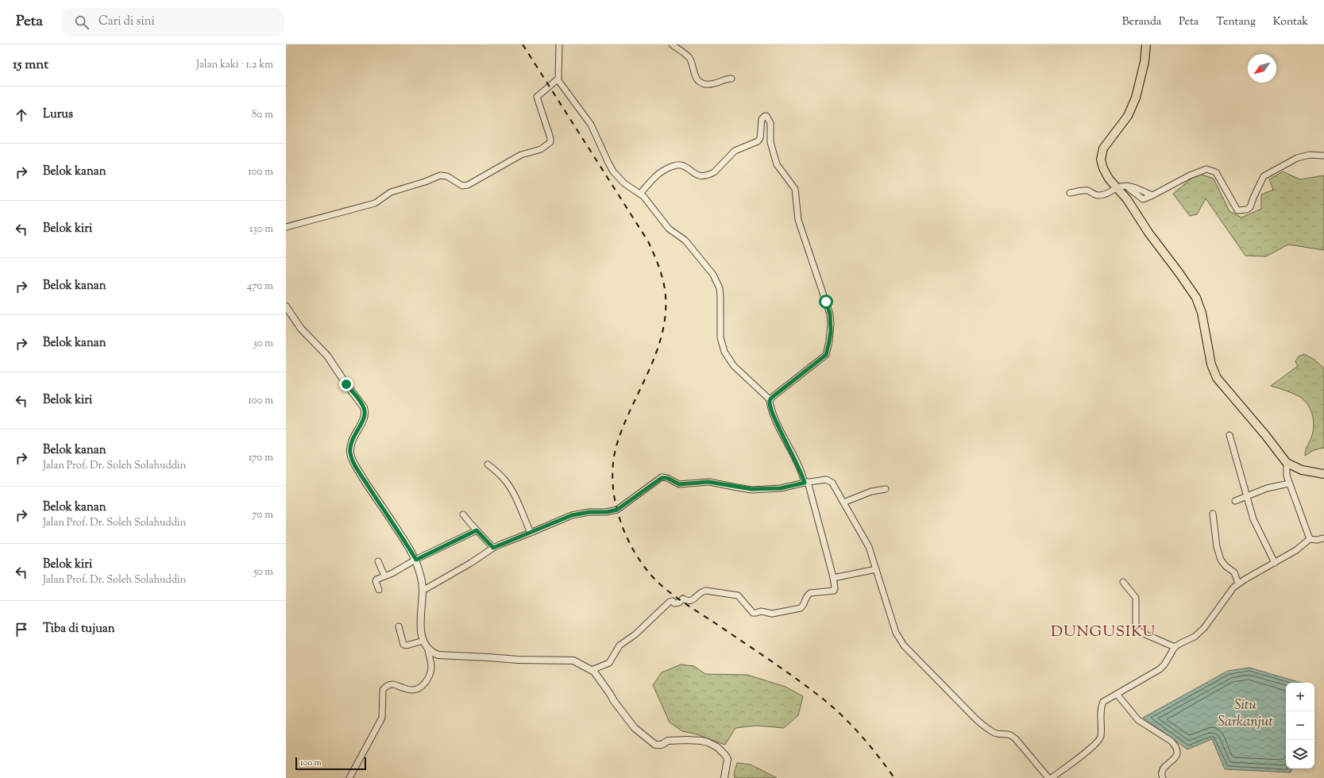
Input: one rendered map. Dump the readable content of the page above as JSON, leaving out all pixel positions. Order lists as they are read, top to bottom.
{
  "districts": ["DUNGUSIKU"],
  "water": ["Situ Sarkanjut"],
  "scale_bar": "100 m",
  "north": "bottom left",
  "page": {
    "header": "Peta",
    "search": "Cari di sini",
    "nav": [
      "Beranda",
      "Peta",
      "Tentang",
      "Kontak"
    ],
    "heading": ["15 mnt", "Jalan kaki · 1.2 km"],
    "list": [
      ["Lurus", "80 m"],
      ["Belok kanan", "100 m"],
      ["Belok kiri", "130 m"],
      ["Belok kanan", "470 m"],
      ["Belok kanan", "30 m"],
      ["Belok kiri", "100 m"],
      ["Belok kanan", "Jalan Prof. Dr. Soleh Solahuddin", "170 m"],
      ["Belok kanan", "Jalan Prof. Dr. Soleh Solahuddin", "70 m"],
      ["Belok kiri", "Jalan Prof. Dr. Soleh Solahuddin", "50 m"],
      "Tiba di tujuan"
    ],
    "map_buttons": ["+", "−"],
    "scale": "100 m"
  }
}
